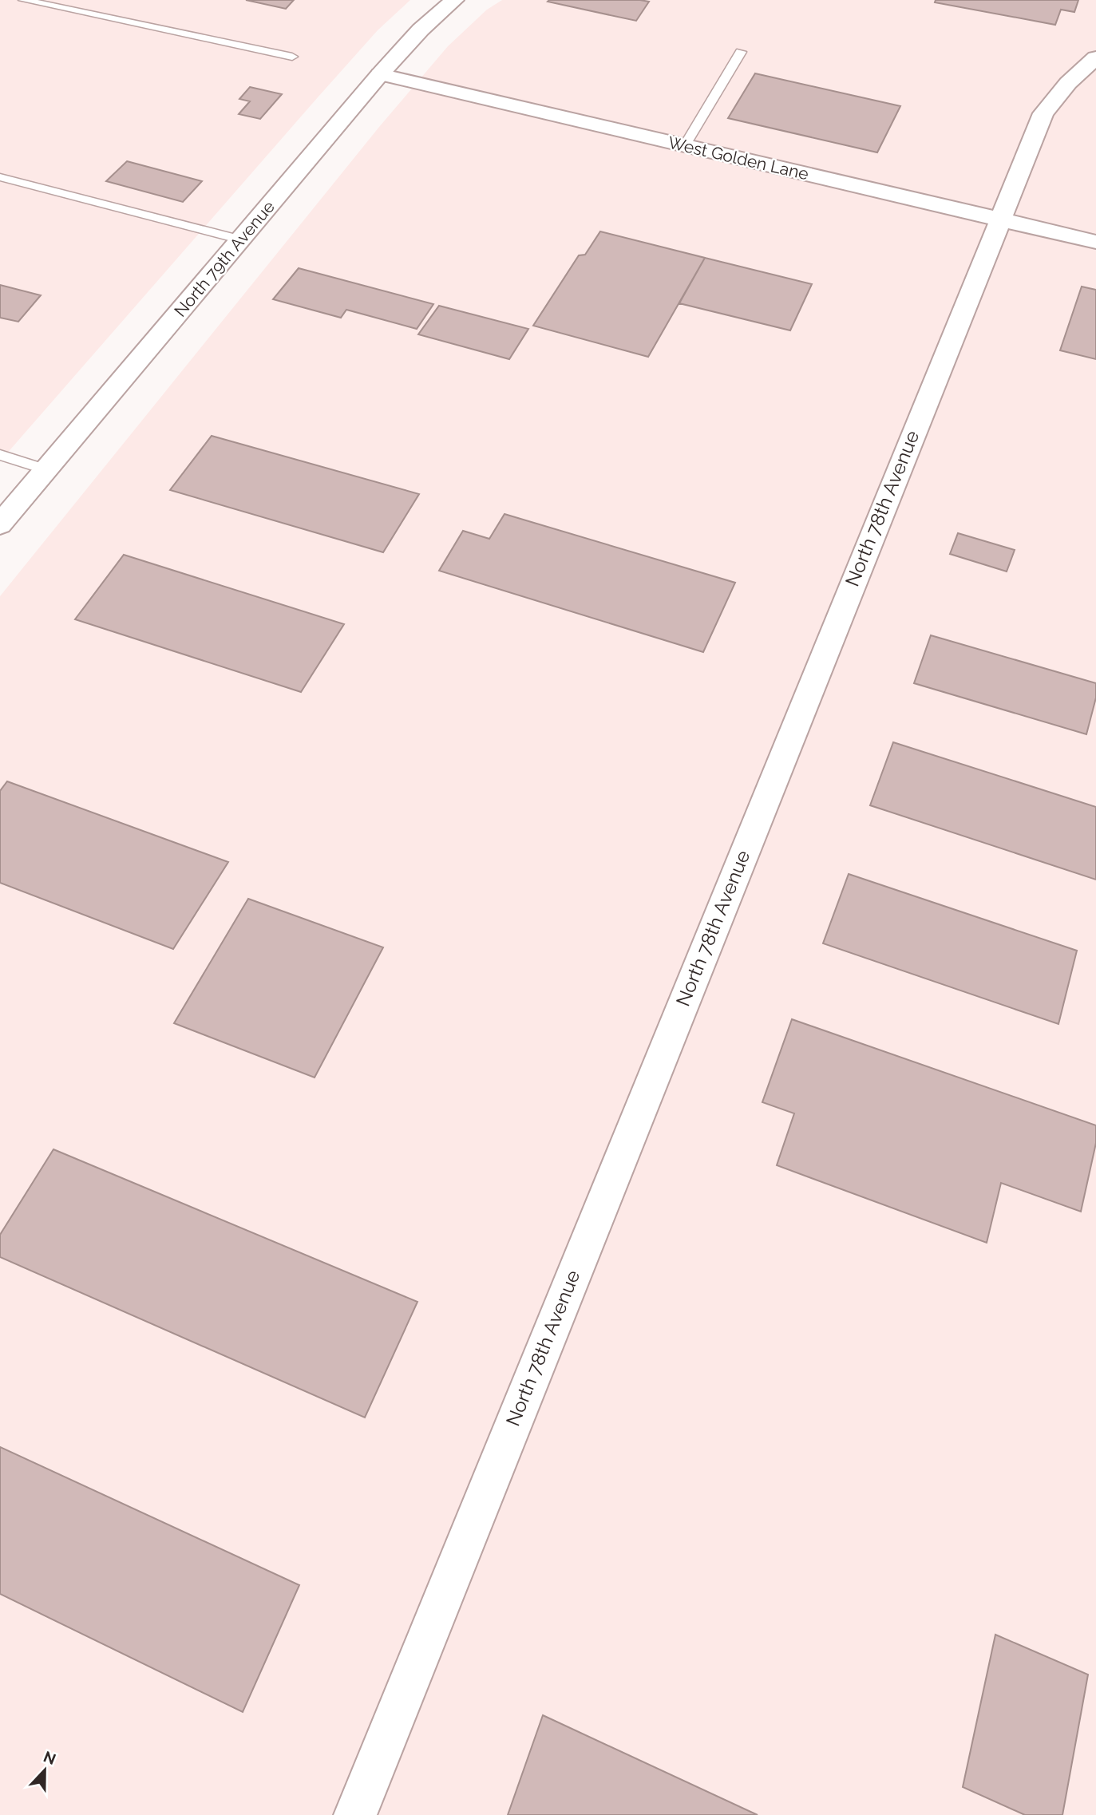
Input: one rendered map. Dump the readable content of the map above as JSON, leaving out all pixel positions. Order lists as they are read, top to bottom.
{
  "streets": {
    "street": ["West Golden Lane", "North 79th Avenue", "North 78th Avenue"]
  },
  "crossings": [
    ["West Golden Lane", "North 79th Avenue"],
    ["West Golden Lane", "North 78th Avenue"]
  ],
  "north": "top"
}
